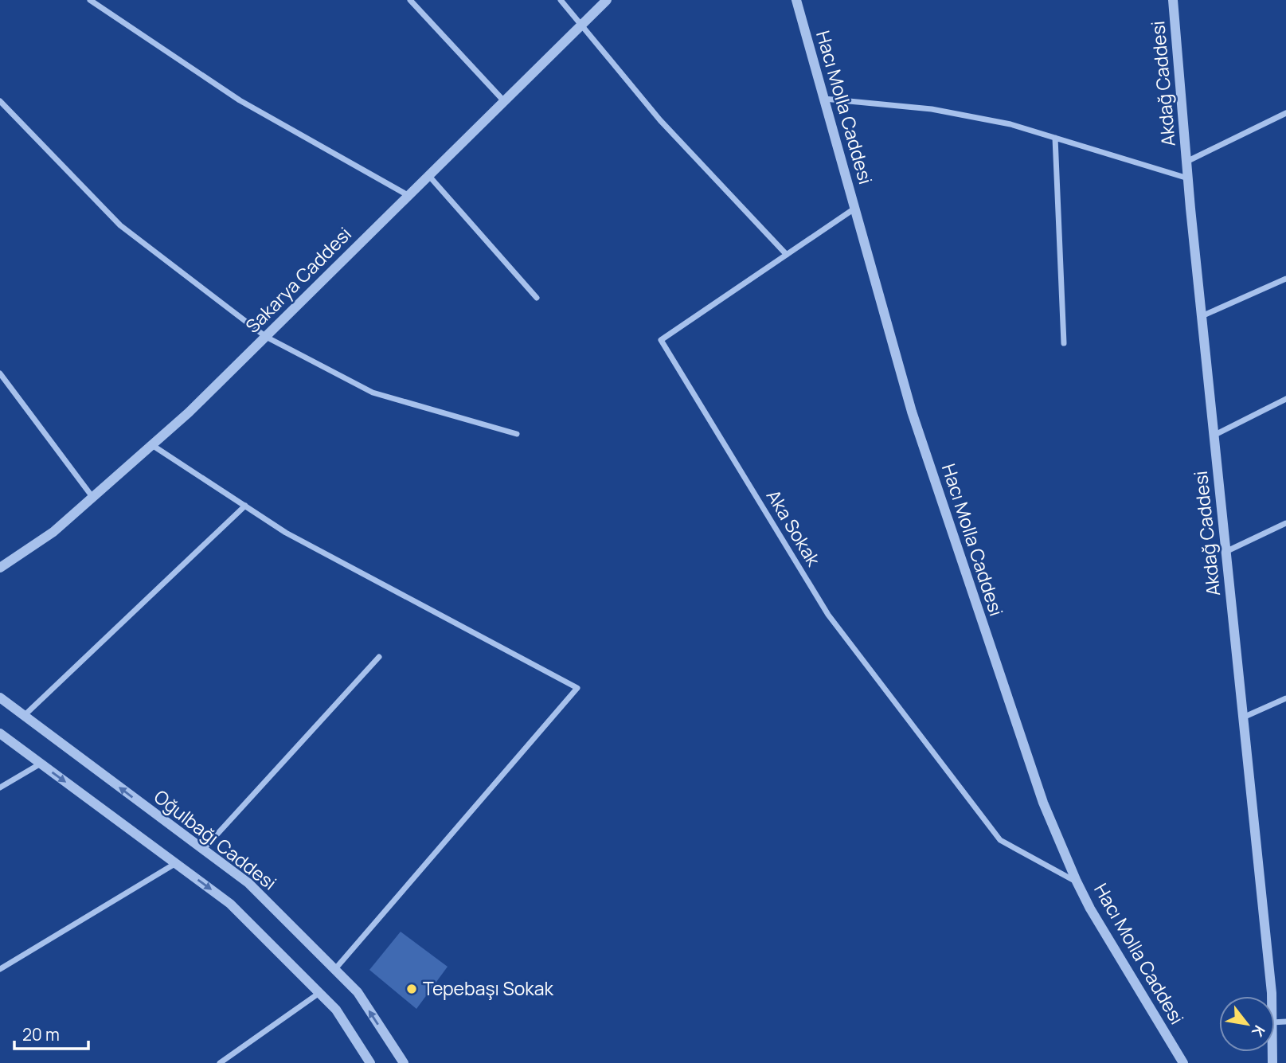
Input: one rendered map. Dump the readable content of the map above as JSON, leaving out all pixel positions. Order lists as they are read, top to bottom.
{
  "streets": {
    "street": [
      "Akdağ Caddesi",
      "Hacı Molla Caddesi",
      "Sakarya Caddesi",
      "Aka Sokak",
      "Oğulbağı Caddesi"
    ]
  },
  "crossings": [
    ["Hacı Molla Caddesi", "Aka Sokak"]
  ],
  "places": ["Tepebaşı Sokak"],
  "scale_bar": "20 m",
  "north": "bottom right"
}
